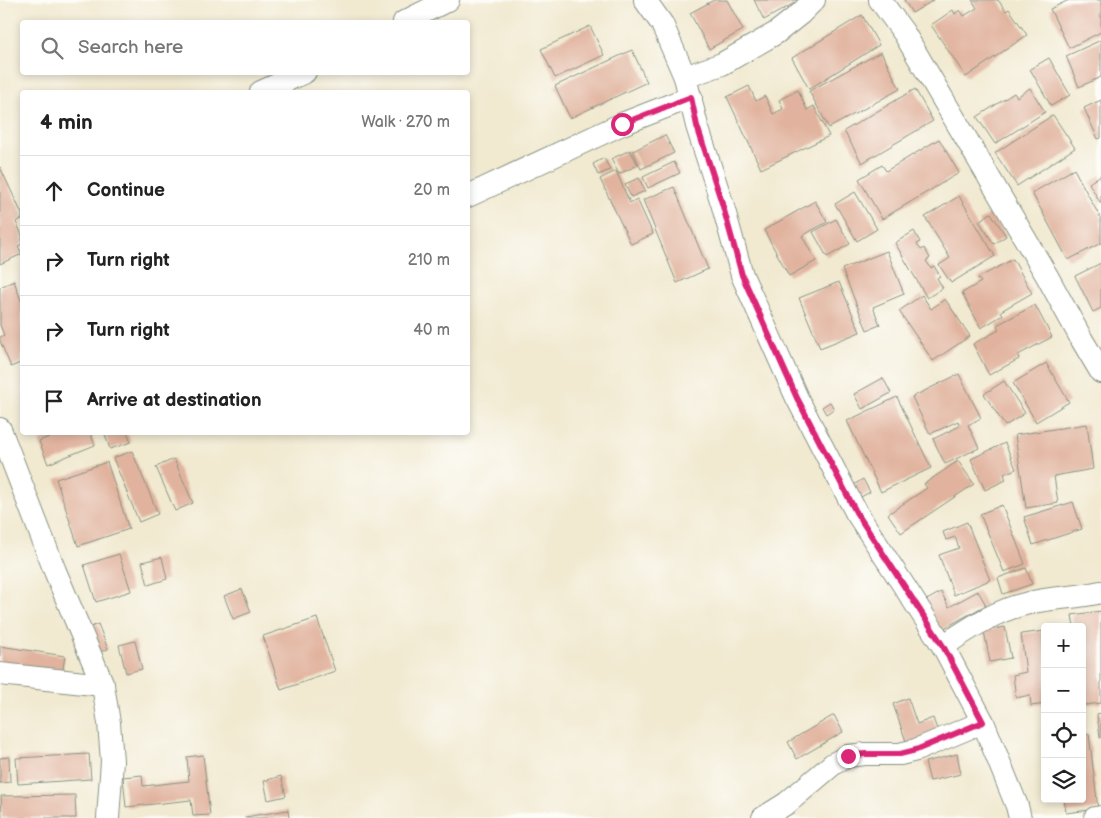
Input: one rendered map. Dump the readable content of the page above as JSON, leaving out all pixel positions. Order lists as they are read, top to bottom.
{
  "page": {
    "search": "Search here",
    "heading": ["4 min", "Walk · 270 m"],
    "list": [
      ["Continue", "20 m"],
      ["Turn right", "210 m"],
      ["Turn right", "40 m"],
      "Arrive at destination"
    ],
    "map_buttons": ["+", "−"]
  }
}
